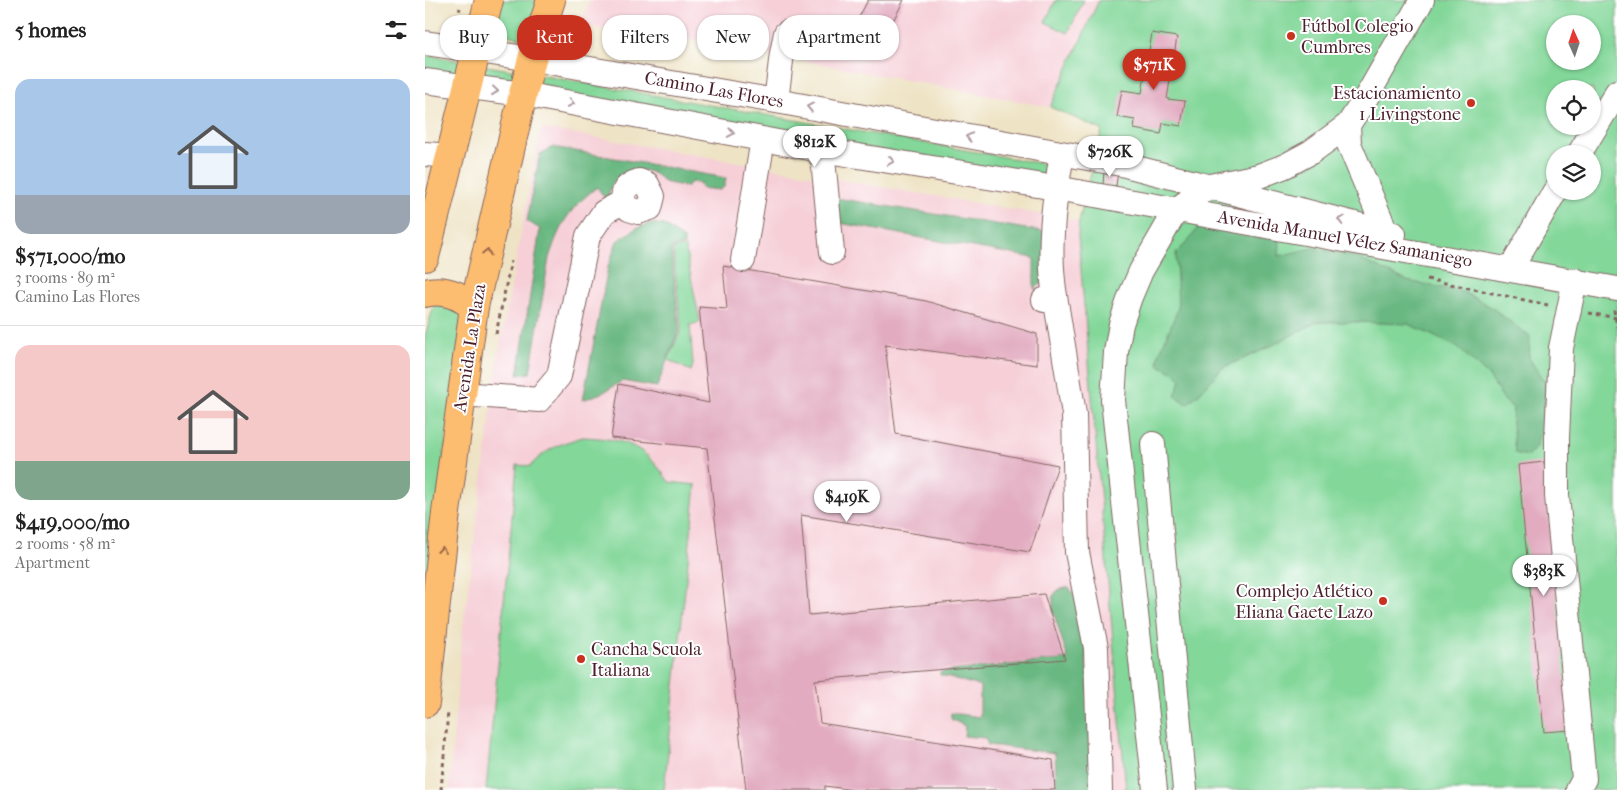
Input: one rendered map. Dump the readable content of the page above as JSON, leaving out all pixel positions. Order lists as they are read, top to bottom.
{
  "streets": {
    "main road": ["Avenida La Plaza"],
    "street": ["Camino Las Flores", "Avenida Manuel Vélez Samaniego"]
  },
  "crossings": [
    ["Camino Las Flores", "Avenida Manuel Vélez Samaniego"]
  ],
  "places": [
    "Fútbol Colegio Cumbres",
    "Estacionamiento 1 Livingstone",
    "Complejo Atlético Eliana Gaete Lazo",
    "Cancha Scuola Italiana"
  ],
  "north": "top",
  "page": {
    "heading": "5 homes",
    "chip": [
      "Buy",
      "Rent",
      "Filters",
      "New",
      "Apartment"
    ],
    "price": [
      "$571K",
      "$812K",
      "$726K",
      "$419K",
      "$383K"
    ],
    "list": [
      {
        "name": "$571,000/mo",
        "note": "3 rooms · 89 m² · Camino Las Flores"
      },
      {
        "name": "$419,000/mo",
        "note": "2 rooms · 58 m² · Apartment"
      }
    ]
  }
}
